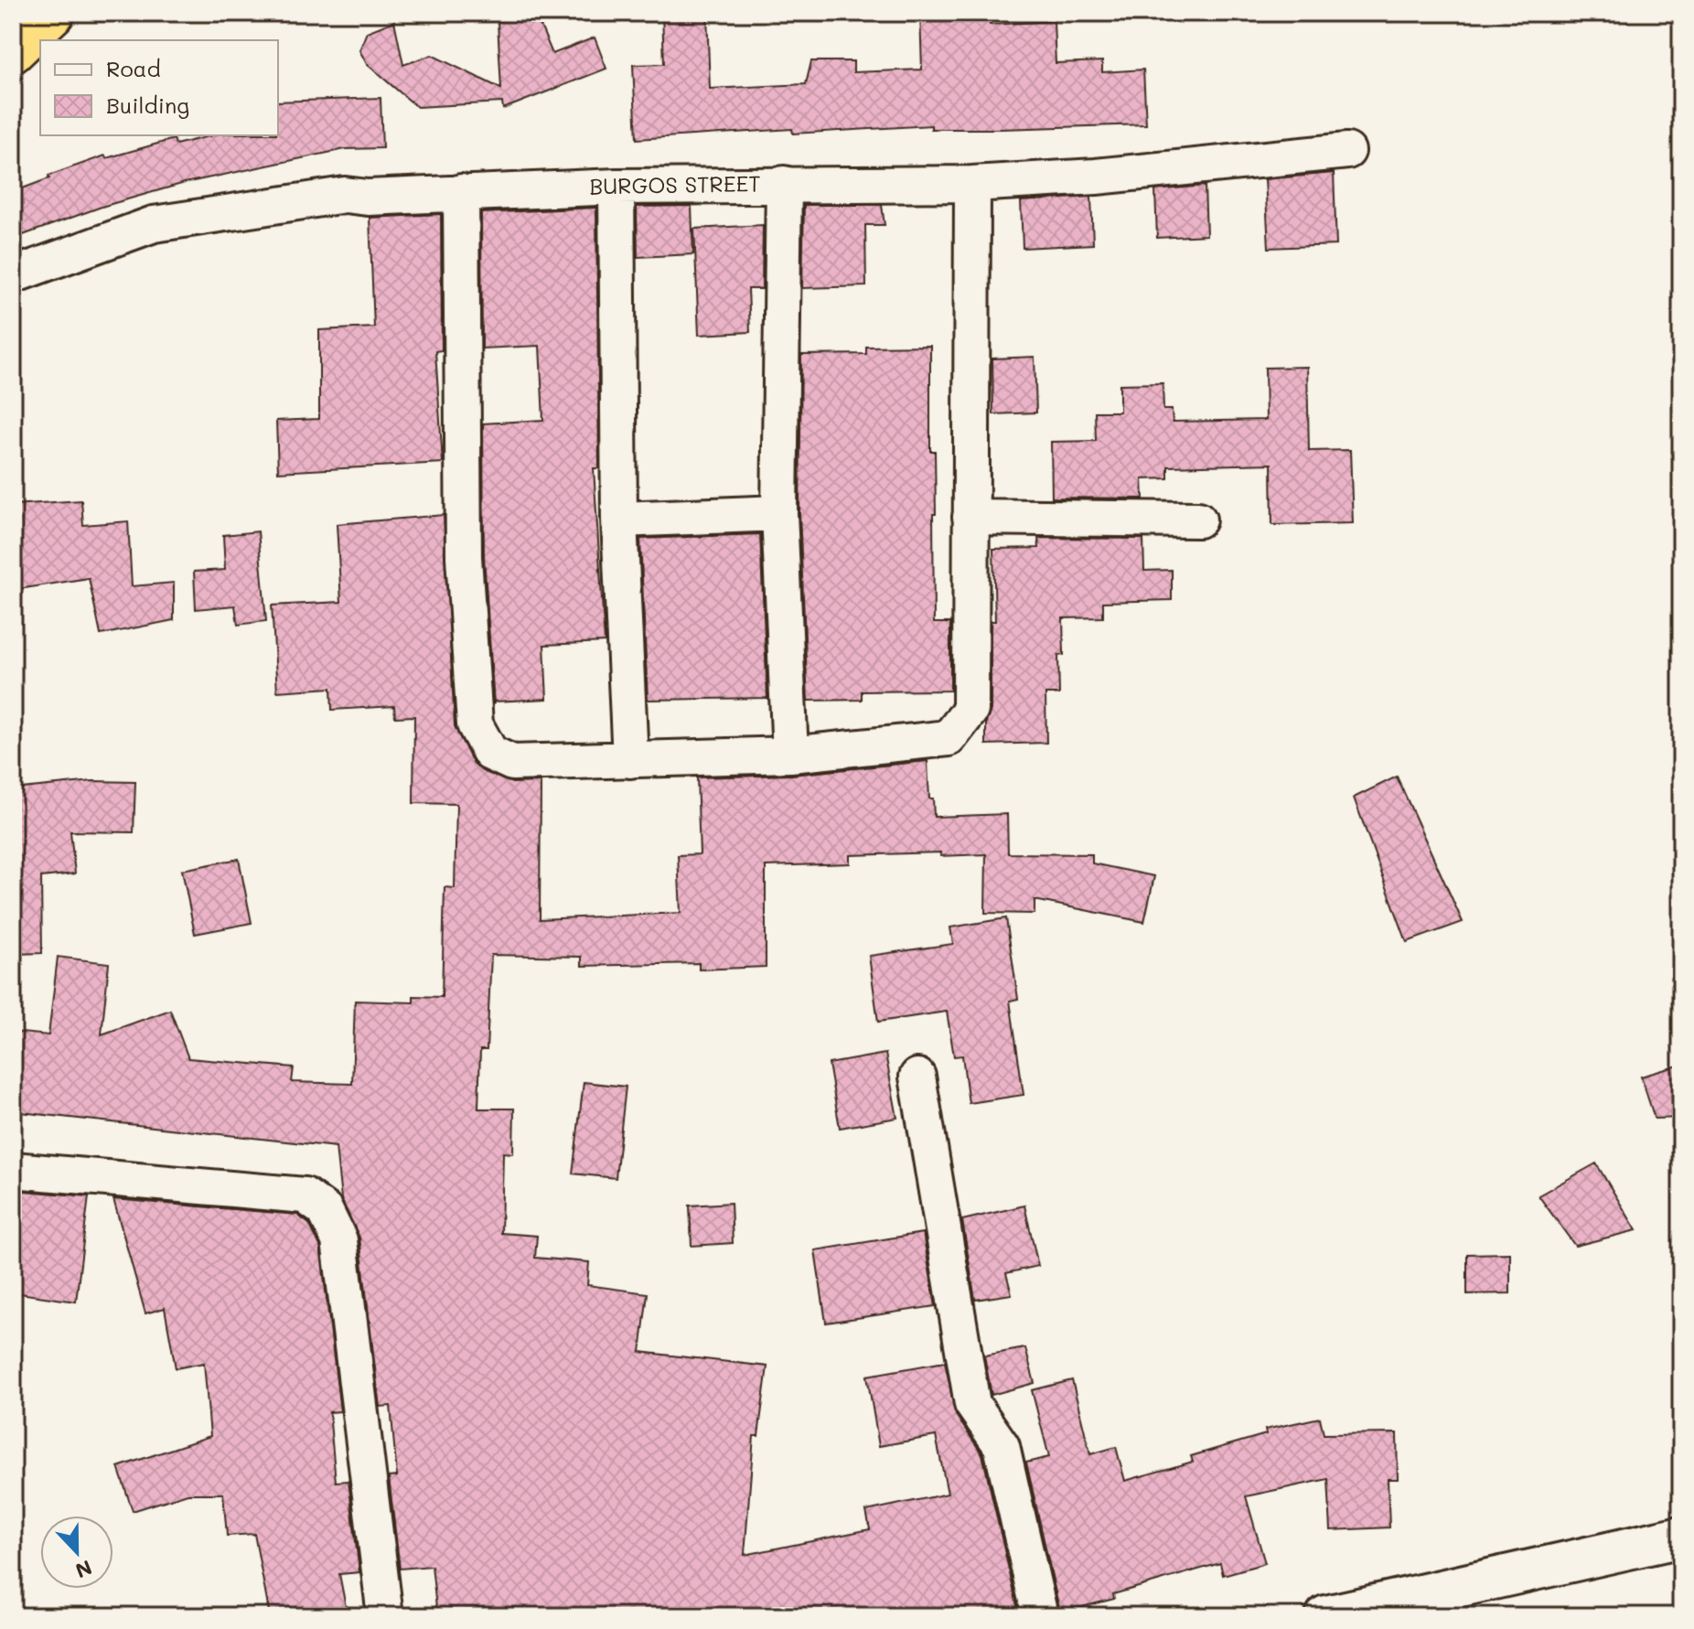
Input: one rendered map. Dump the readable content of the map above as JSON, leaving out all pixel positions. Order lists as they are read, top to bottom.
{
  "streets": {
    "street": ["BURGOS STREET"]
  },
  "legend": ["Road", "Building"],
  "north": "bottom"
}
